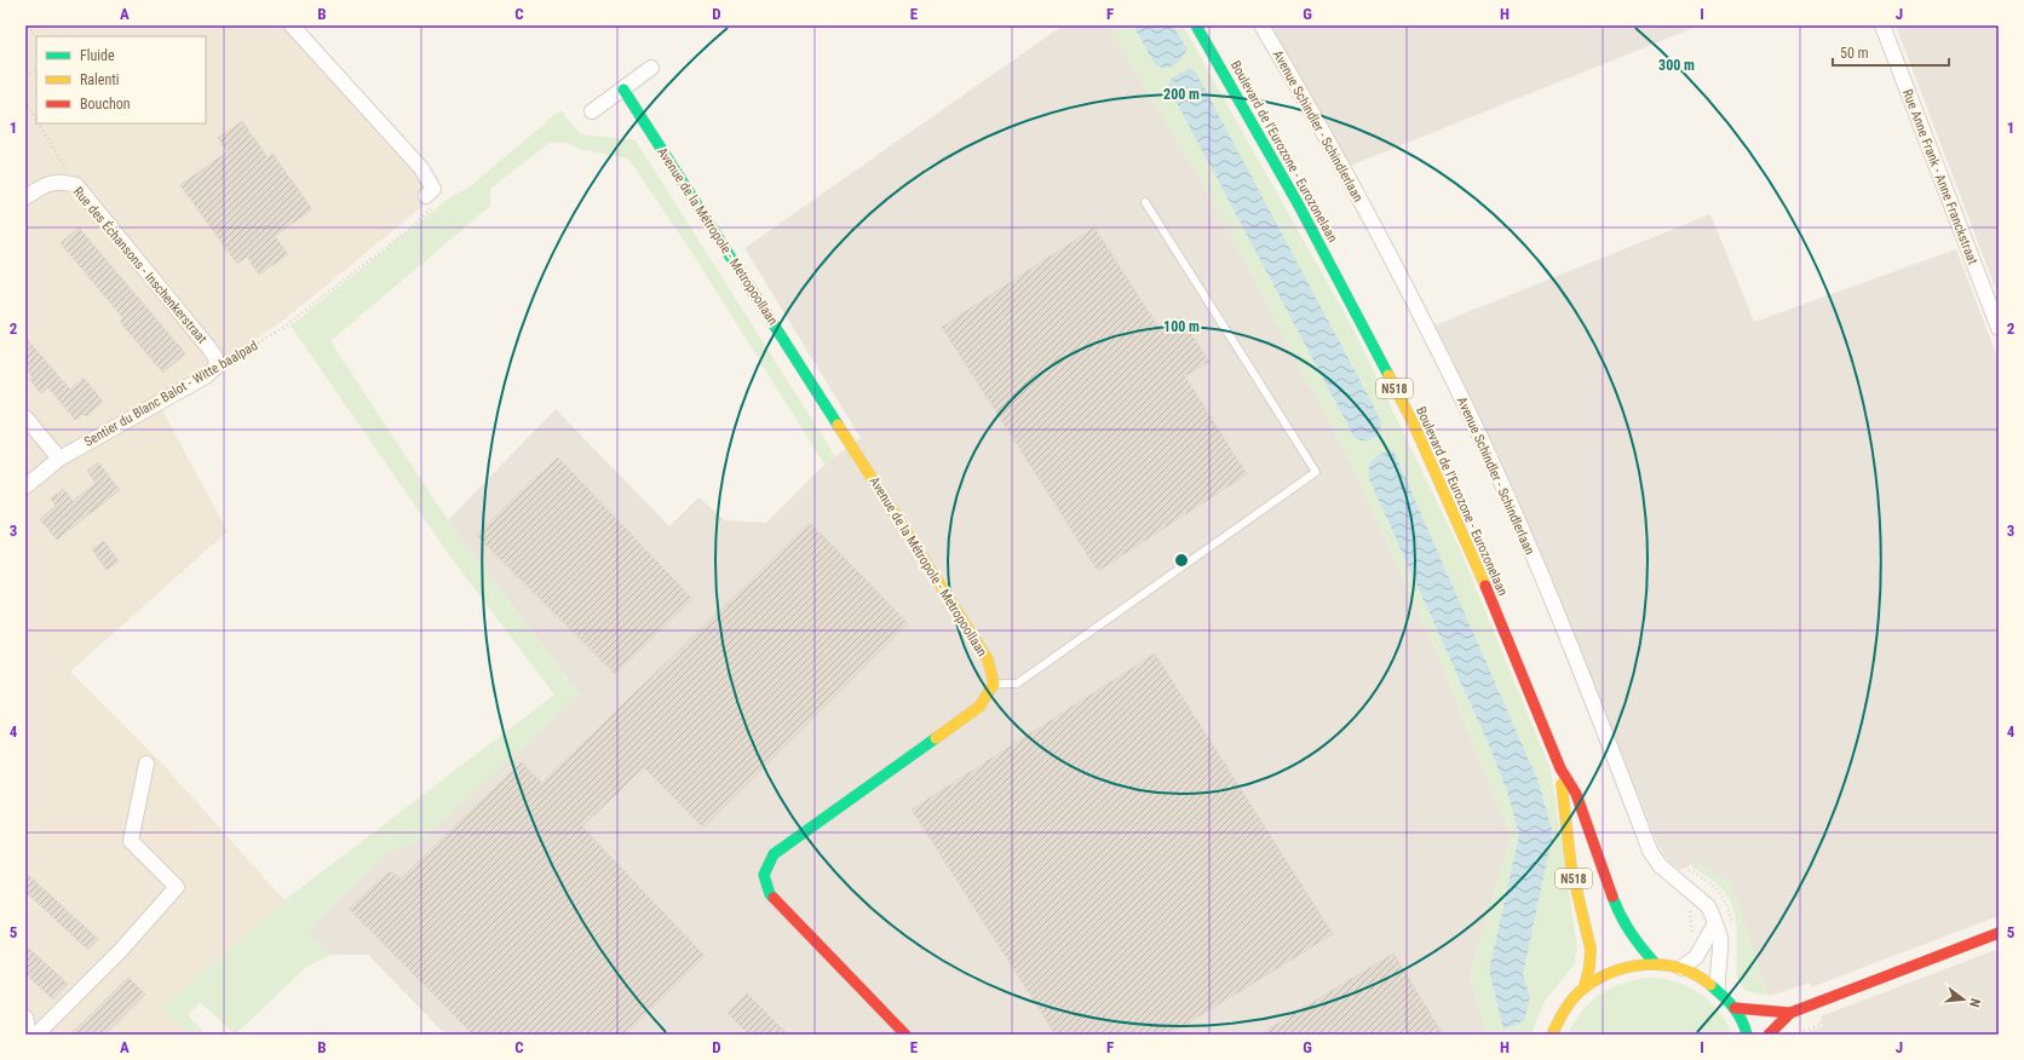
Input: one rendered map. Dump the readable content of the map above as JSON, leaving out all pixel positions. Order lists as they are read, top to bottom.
{
  "streets": {
    "main road": ["Boulevard de l'Eurozone - Eurozonelaan", "Avenue de la Métropole - Metropoollaan", "N518"],
    "street": [
      "Avenue Schindler - Schindlerlaan",
      "Rue Anne Frank - Anne Franckstraat",
      "Rue des Échansons - Inschenkerstraat",
      "Sentier du Blanc Balot - Witte baalpad"
    ]
  },
  "crossings": [
    ["Rue des Échansons - Inschenkerstraat", "Sentier du Blanc Balot - Witte baalpad"]
  ],
  "legend": ["Fluide", "Ralenti", "Bouchon"],
  "scale_bar": "50 m",
  "north": "right",
  "grid": {
    "columns": [
      "A",
      "B",
      "C",
      "D",
      "E",
      "F",
      "G",
      "H",
      "I",
      "J"
    ],
    "rows": [
      "1",
      "2",
      "3",
      "4",
      "5"
    ]
  },
  "rings": ["300 m", "200 m", "100 m"]
}
